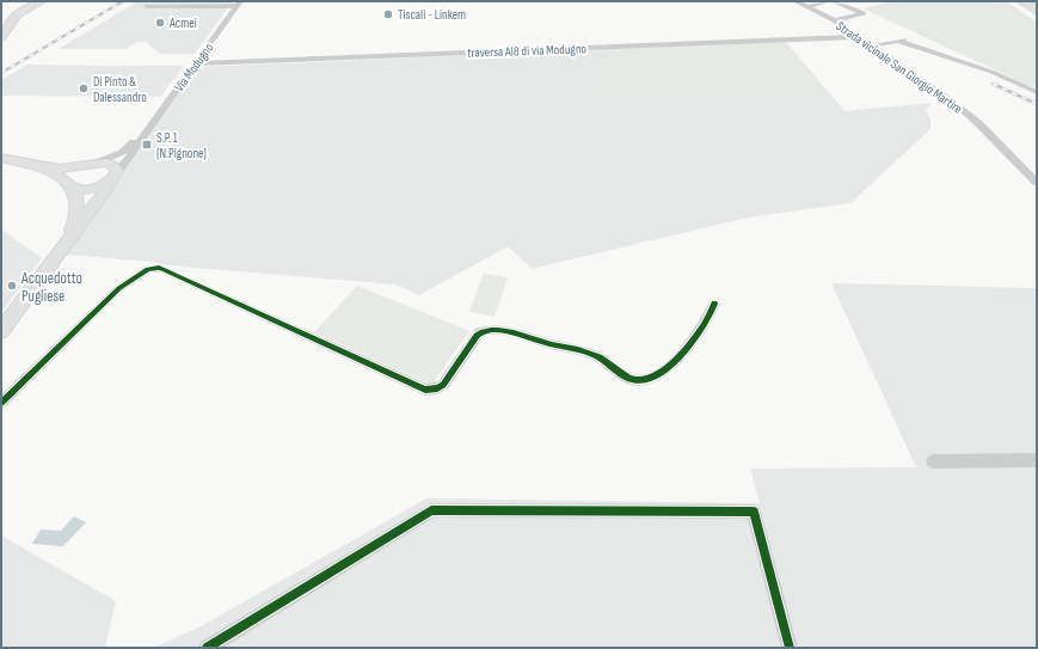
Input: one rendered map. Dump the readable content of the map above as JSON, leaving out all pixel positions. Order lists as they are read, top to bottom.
{
  "streets": {
    "street": ["traversa AI8 di via Modugno", "Via Modugno", "Strada vicinale San Giorgio Martire"]
  },
  "crossings": [
    ["traversa AI8 di via Modugno", "Via Modugno"],
    ["traversa AI8 di via Modugno", "Strada vicinale San Giorgio Martire"]
  ],
  "places": {
    "other": [
      "Tiscali - Linkem",
      "Acmei",
      "Di Pinto & Dalessandro",
      "Acquedotto Pugliese"
    ],
    "transit": ["S.P. 1 (N.Pignone)"]
  }
}
